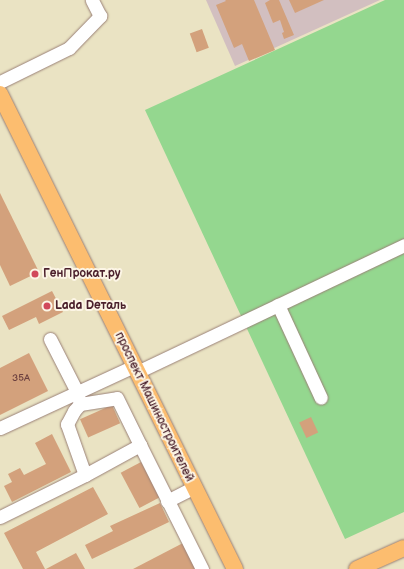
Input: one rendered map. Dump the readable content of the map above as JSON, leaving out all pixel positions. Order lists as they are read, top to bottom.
{
  "streets": {
    "main road": ["проспект Машиностроителей"]
  },
  "places": ["ГенПрокат.ру", "Lada Dеталь"],
  "house_numbers": ["35А"]
}
